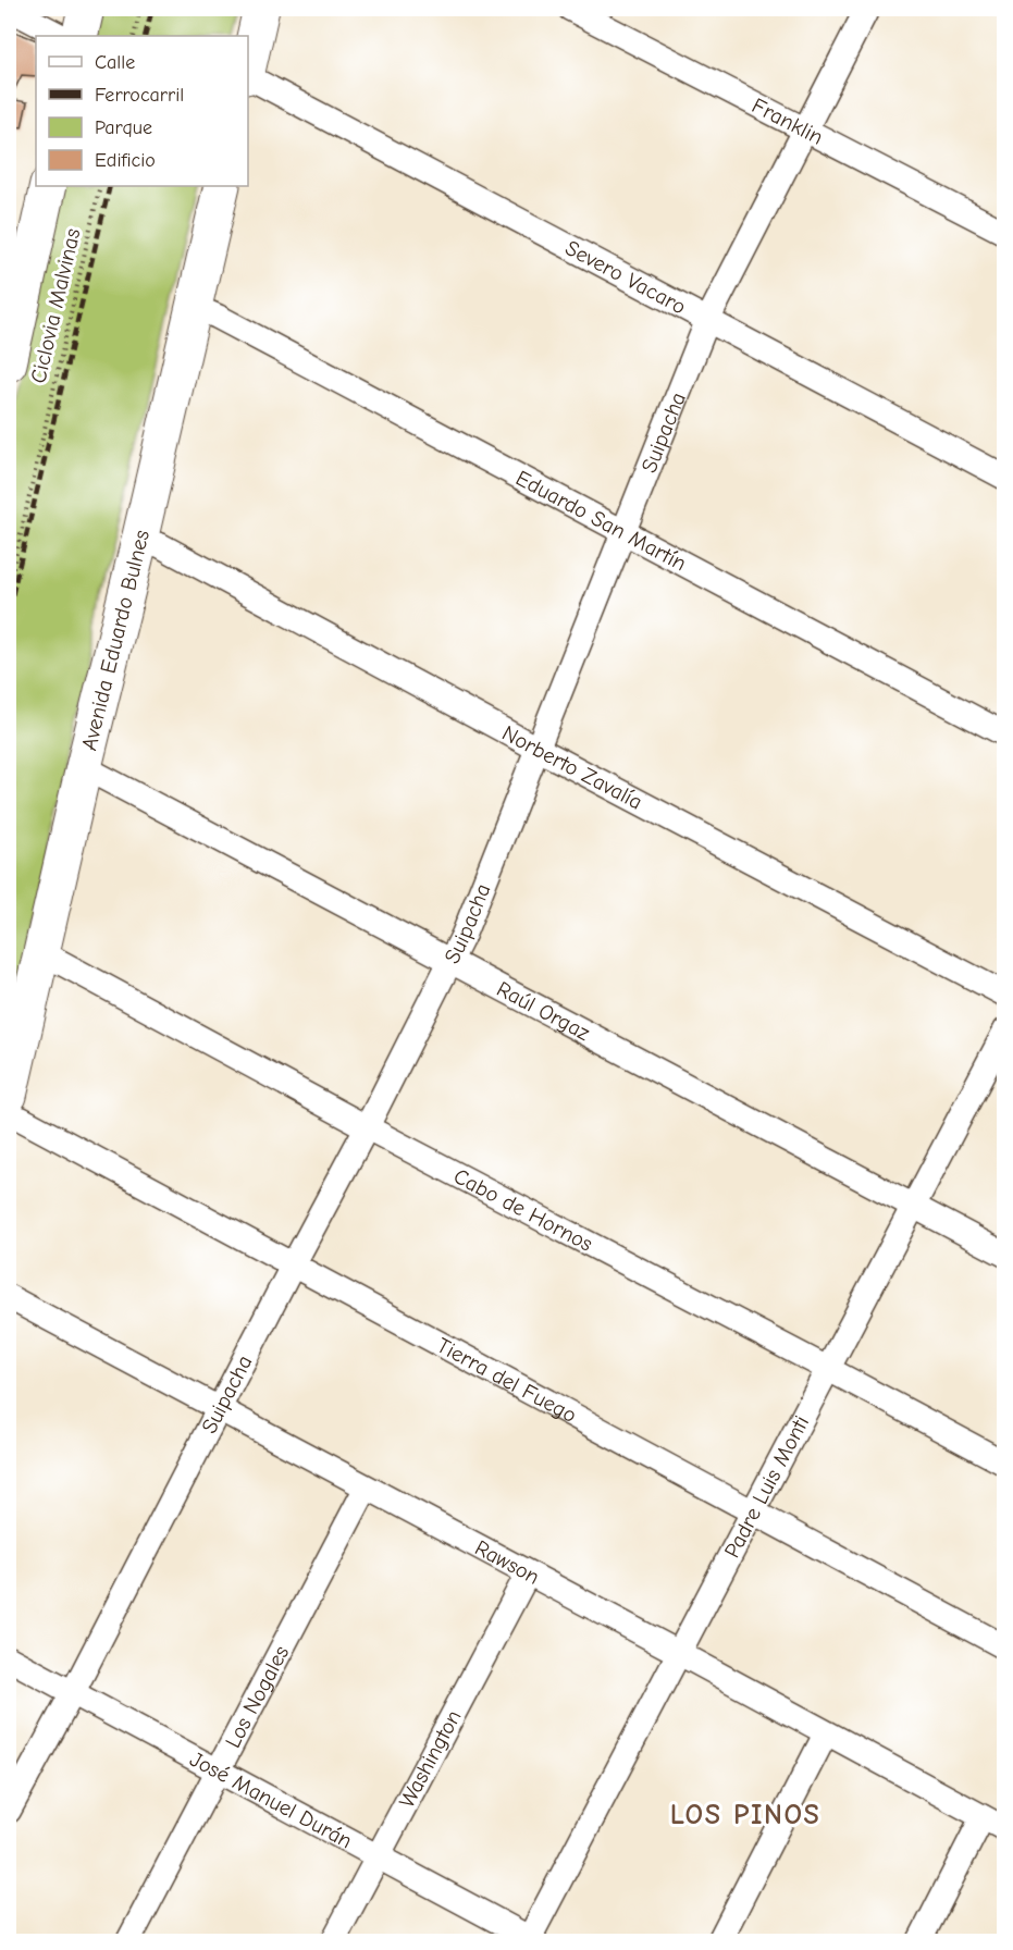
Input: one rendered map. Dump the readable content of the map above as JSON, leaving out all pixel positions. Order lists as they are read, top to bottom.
{
  "streets": {
    "main road": ["Avenida Eduardo Bulnes"],
    "street": [
      "Franklin",
      "Severo Vacaro",
      "Suipacha",
      "Eduardo San Martín",
      "Norberto Zavalía",
      "Raúl Orgaz",
      "Cabo de Hornos",
      "Tierra del Fuego",
      "Padre Luis Monti",
      "Rawson",
      "Los Nogales",
      "Washington",
      "José Manuel Durán"
    ],
    "path": ["Ciclovia Malvinas"]
  },
  "crossings": [
    ["Franklin", "Suipacha"],
    ["Severo Vacaro", "Suipacha"],
    ["Suipacha", "Eduardo San Martín"],
    ["Suipacha", "Norberto Zavalía"],
    ["Suipacha", "Raúl Orgaz"],
    ["Suipacha", "Cabo de Hornos"],
    ["Suipacha", "Tierra del Fuego"],
    ["Suipacha", "Rawson"],
    ["Suipacha", "José Manuel Durán"],
    ["Eduardo San Martín", "Avenida Eduardo Bulnes"],
    ["Avenida Eduardo Bulnes", "Norberto Zavalía"],
    ["Avenida Eduardo Bulnes", "Raúl Orgaz"],
    ["Avenida Eduardo Bulnes", "Cabo de Hornos"],
    ["Raúl Orgaz", "Padre Luis Monti"],
    ["Cabo de Hornos", "Padre Luis Monti"],
    ["Tierra del Fuego", "Padre Luis Monti"],
    ["Padre Luis Monti", "Rawson"],
    ["Padre Luis Monti", "José Manuel Durán"],
    ["Rawson", "Los Nogales"],
    ["Rawson", "Washington"],
    ["Los Nogales", "José Manuel Durán"],
    ["Washington", "José Manuel Durán"]
  ],
  "districts": ["LOS PINOS"],
  "legend": [
    "Calle",
    "Ferrocarril",
    "Parque",
    "Edificio"
  ]
}
